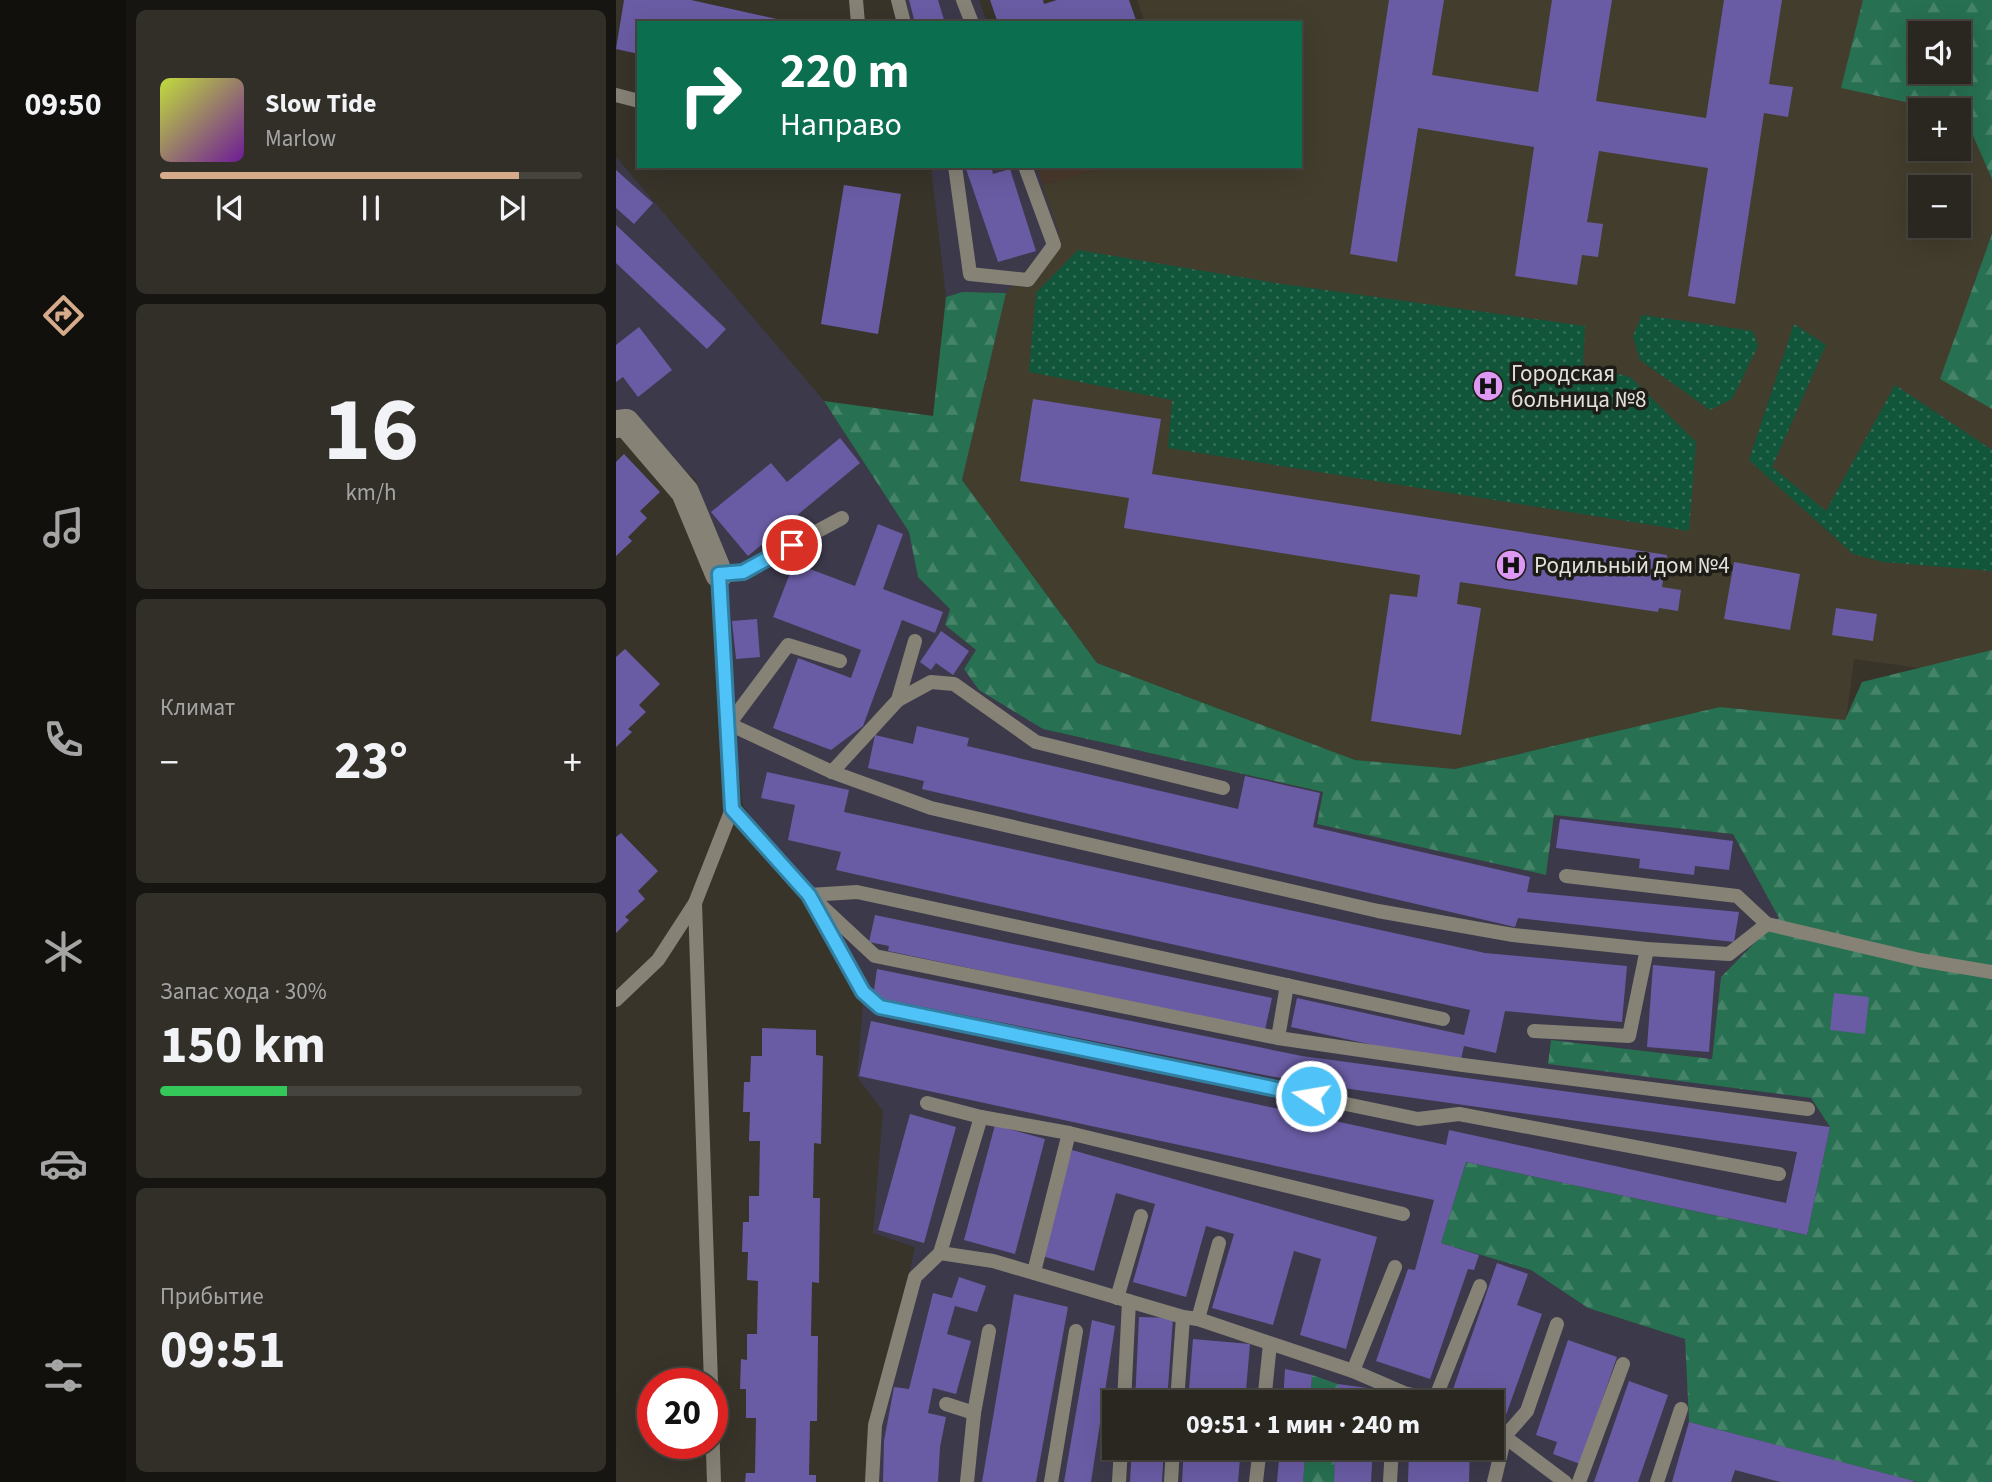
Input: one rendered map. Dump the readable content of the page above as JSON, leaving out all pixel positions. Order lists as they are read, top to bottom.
{
  "places": {
    "hospital": ["Городская больница №8", "Родильный дом №4"]
  },
  "page": {
    "tabs": "09:50",
    "map_buttons": ["+", "−"],
    "turn": ["220 m", "Направо"],
    "song": ["Slow Tide", "Marlow"],
    "tile": [
      ["16", "km/h"],
      "Климат",
      ["Запас хода · 30%", "150 km"],
      ["Прибытие", "09:51"]
    ],
    "heat": ["−", "23°", "+"],
    "limit": "20",
    "trip": "09:51 · 1 мин · 240 m"
  }
}
